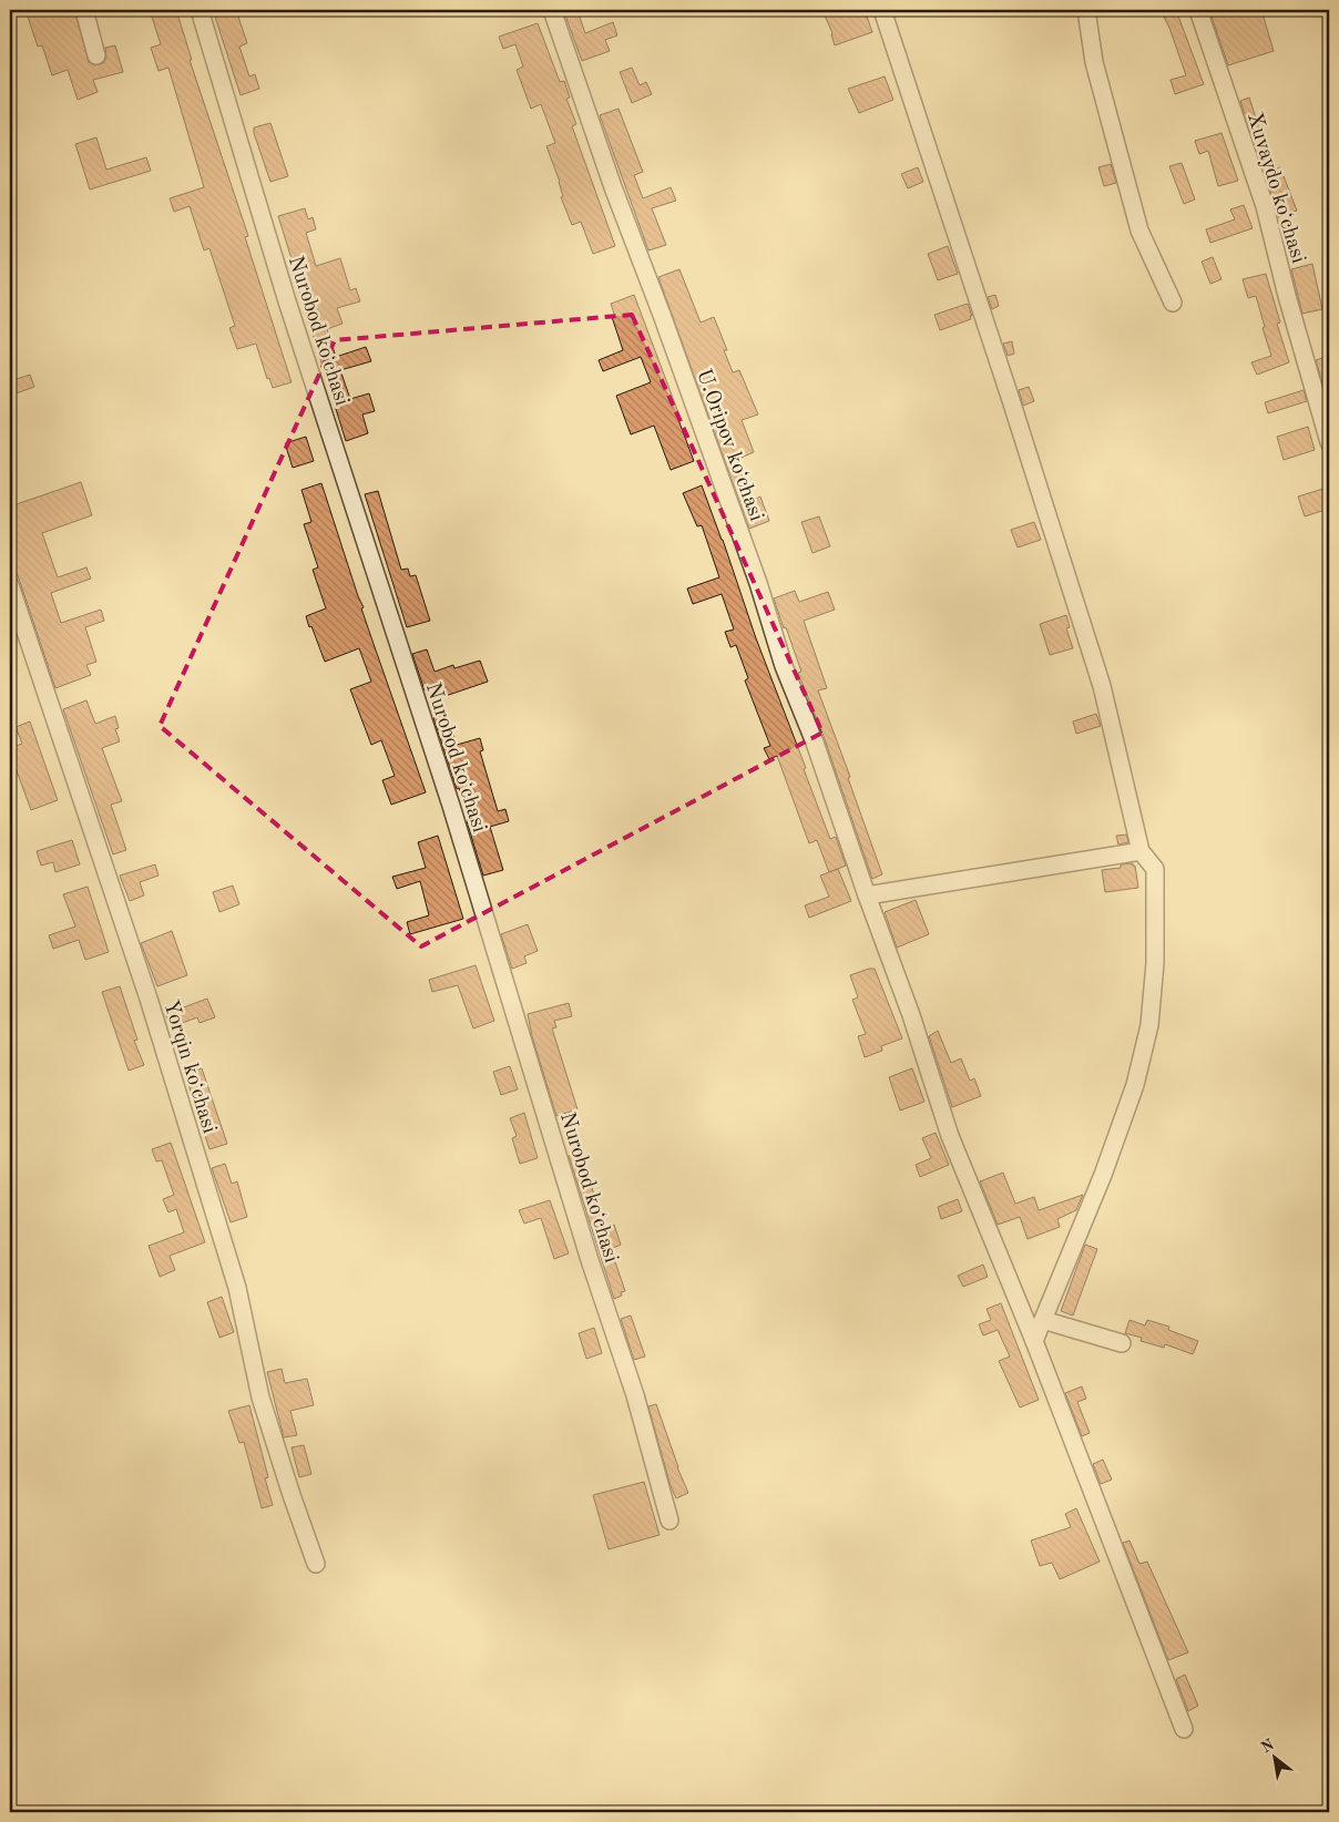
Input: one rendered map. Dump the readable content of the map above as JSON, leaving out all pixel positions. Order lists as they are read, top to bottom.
{
  "streets": {
    "street": [
      "Xuvaydo koʻchasi",
      "Nurobod koʻchasi",
      "U.Oripov koʻchasi",
      "Yorqin koʻchasi"
    ]
  },
  "north": "top left"
}
